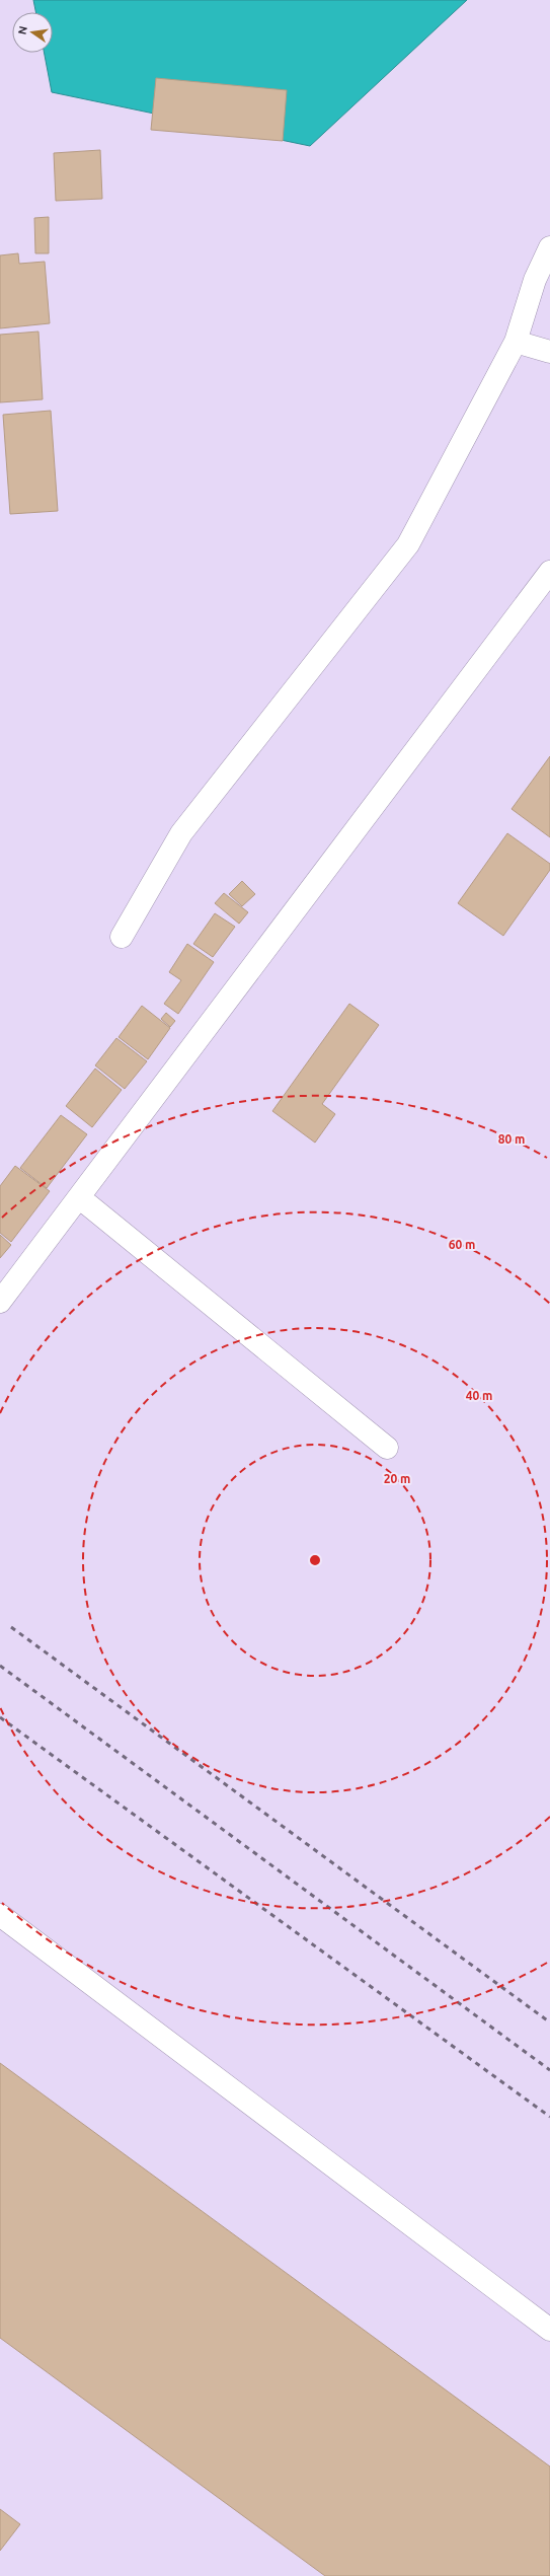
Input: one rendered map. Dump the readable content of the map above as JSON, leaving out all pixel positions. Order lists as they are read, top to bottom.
{
  "north": "left",
  "rings": [
    "80 m",
    "60 m",
    "40 m",
    "20 m"
  ]
}
